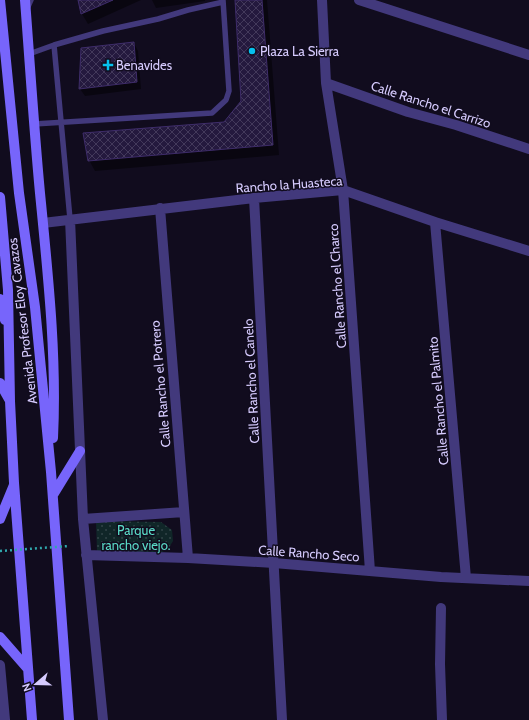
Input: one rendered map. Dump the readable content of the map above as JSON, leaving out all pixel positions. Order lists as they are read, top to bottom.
{
  "streets": {
    "main road": ["Avenida Profesor Eloy Cavazos"],
    "street": [
      "Calle Rancho el Carrizo",
      "Rancho la Huasteca",
      "Calle Rancho el Charco",
      "Calle Rancho el Canelo",
      "Calle Rancho el Potrero",
      "Calle Rancho el Palmito",
      "Calle Rancho Seco"
    ]
  },
  "crossings": [
    ["Calle Rancho el Carrizo", "Calle Rancho el Charco"],
    ["Rancho la Huasteca", "Calle Rancho el Charco"],
    ["Rancho la Huasteca", "Avenida Profesor Eloy Cavazos"],
    ["Rancho la Huasteca", "Calle Rancho el Canelo"],
    ["Rancho la Huasteca", "Calle Rancho el Potrero"],
    ["Rancho la Huasteca", "Calle Rancho el Palmito"],
    ["Calle Rancho el Charco", "Calle Rancho Seco"],
    ["Calle Rancho el Canelo", "Calle Rancho Seco"],
    ["Calle Rancho el Potrero", "Calle Rancho Seco"],
    ["Calle Rancho el Palmito", "Calle Rancho Seco"]
  ],
  "parks": ["Parque rancho viejo."],
  "places": {
    "other": ["Plaza La Sierra"],
    "health": ["Benavides"]
  },
  "north": "left"
}
